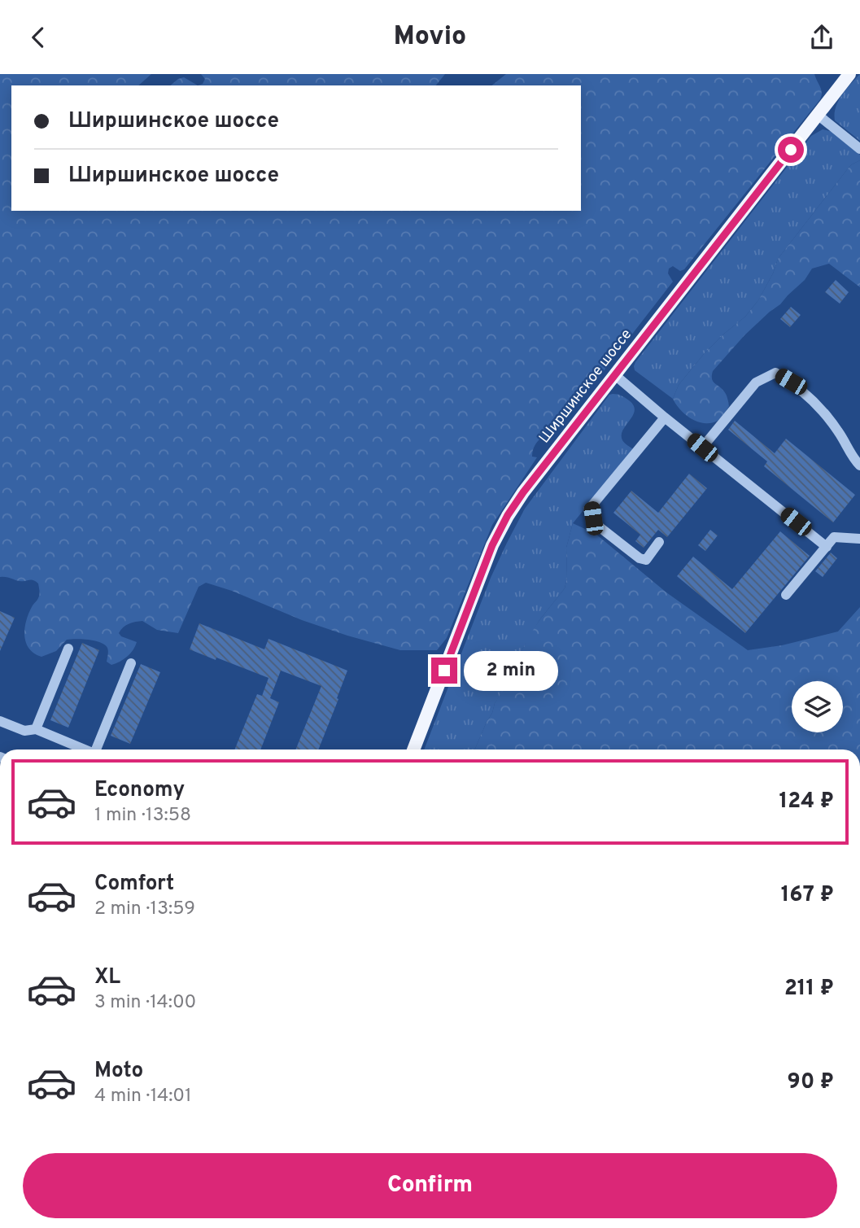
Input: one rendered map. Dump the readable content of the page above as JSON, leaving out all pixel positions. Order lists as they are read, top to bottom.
{
  "streets": {
    "main road": ["Ширшинское шоссе"]
  },
  "page": {
    "header": "Movio",
    "banner": ["Ширшинское шоссе", "Ширшинское шоссе"],
    "bubble": "2 min",
    "list": [
      {
        "name": "Economy",
        "note": "1 min · 13:58",
        "value": "124 ₽"
      },
      {
        "name": "Comfort",
        "note": "2 min · 13:59",
        "value": "167 ₽"
      },
      {
        "name": "XL",
        "note": "3 min · 14:00",
        "value": "211 ₽"
      },
      {
        "name": "Moto",
        "note": "4 min · 14:01",
        "value": "90 ₽"
      }
    ],
    "buttons": "Confirm"
  }
}
